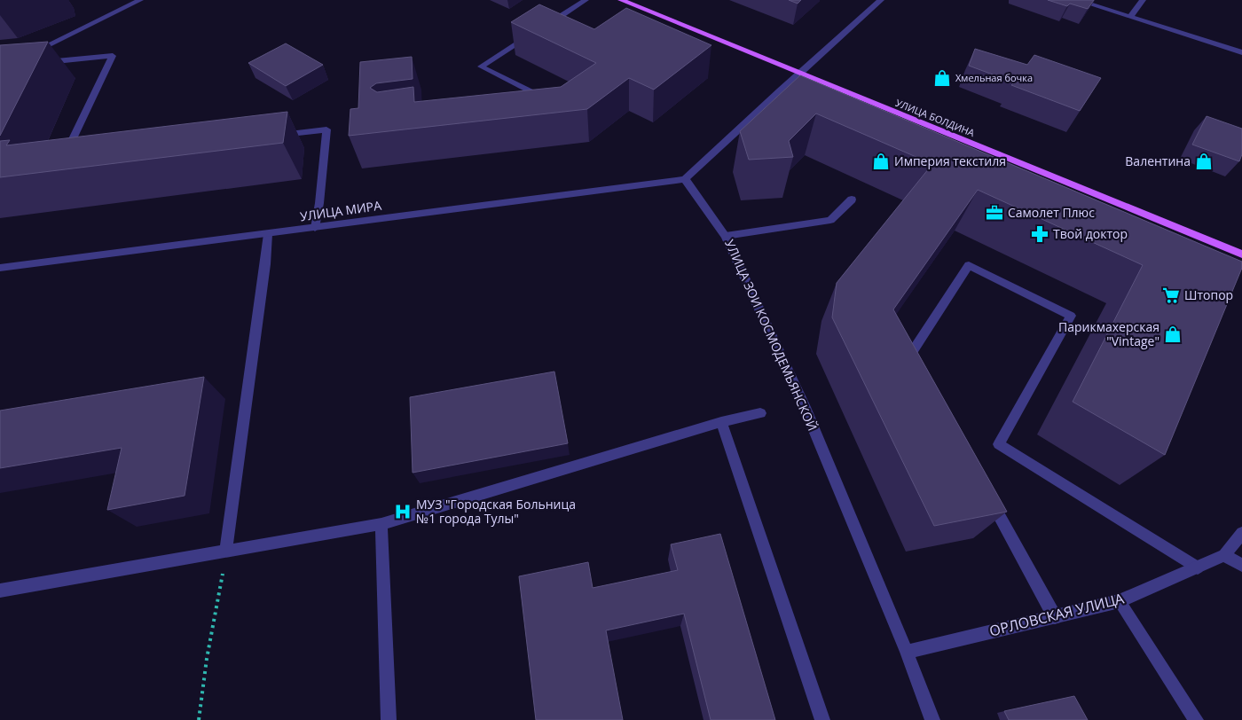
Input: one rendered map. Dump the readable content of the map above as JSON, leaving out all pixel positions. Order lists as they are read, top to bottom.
{
  "streets": {
    "main road": ["УЛИЦА БОЛДИНА"],
    "street": ["УЛИЦА МИРА", "УЛИЦА ЗОИ КОСМОДЕМЬЯНСКОЙ", "ОРЛОВСКАЯ УЛИЦА"]
  },
  "crossings": [
    ["УЛИЦА МИРА", "УЛИЦА ЗОИ КОСМОДЕМЬЯНСКОЙ"],
    ["УЛИЦА ЗОИ КОСМОДЕМЬЯНСКОЙ", "ОРЛОВСКАЯ УЛИЦА"]
  ],
  "places": {
    "shop": [
      "Хмельная бочка",
      "Империя текстиля",
      "Валентина",
      "Парикмахерская \"Vintage\""
    ],
    "office": ["Самолет Плюс"],
    "pharmacy": ["Твой доктор"],
    "supermarket": ["Штопор"],
    "hospital": ["МУЗ \"Городская Больница №1 города Тулы\""]
  }
}
